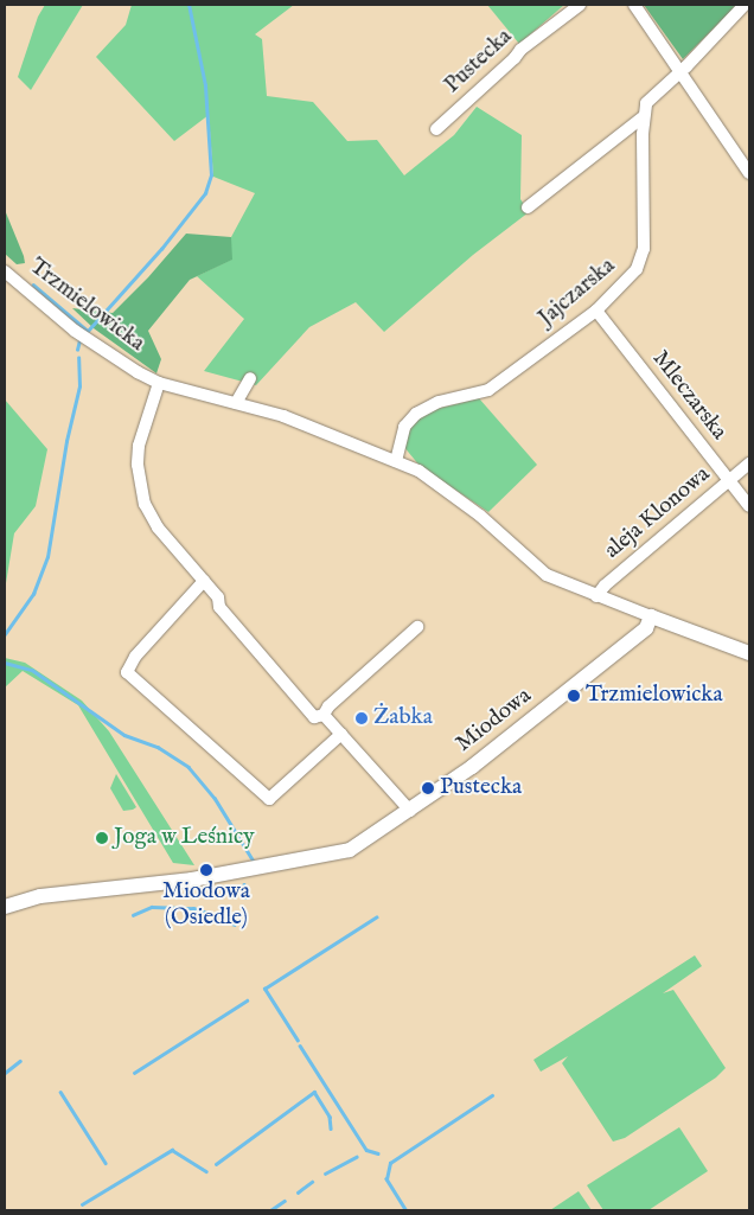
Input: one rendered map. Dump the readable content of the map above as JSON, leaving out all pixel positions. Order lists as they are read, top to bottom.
{
  "streets": {
    "street": [
      "Pustecka",
      "Jajczarska",
      "Trzmielowicka",
      "Mleczarska",
      "aleja Klonowa",
      "Miodowa"
    ]
  },
  "crossings": [
    ["Jajczarska", "Trzmielowicka"],
    ["Jajczarska", "Mleczarska"],
    ["Trzmielowicka", "aleja Klonowa"],
    ["Trzmielowicka", "Miodowa"],
    ["Mleczarska", "aleja Klonowa"]
  ],
  "places": [
    "Trzmielowicka",
    "Żabka",
    "Pustecka",
    "Joga w Leśnicy",
    "Miodowa (Osiedle)"
  ]
}
